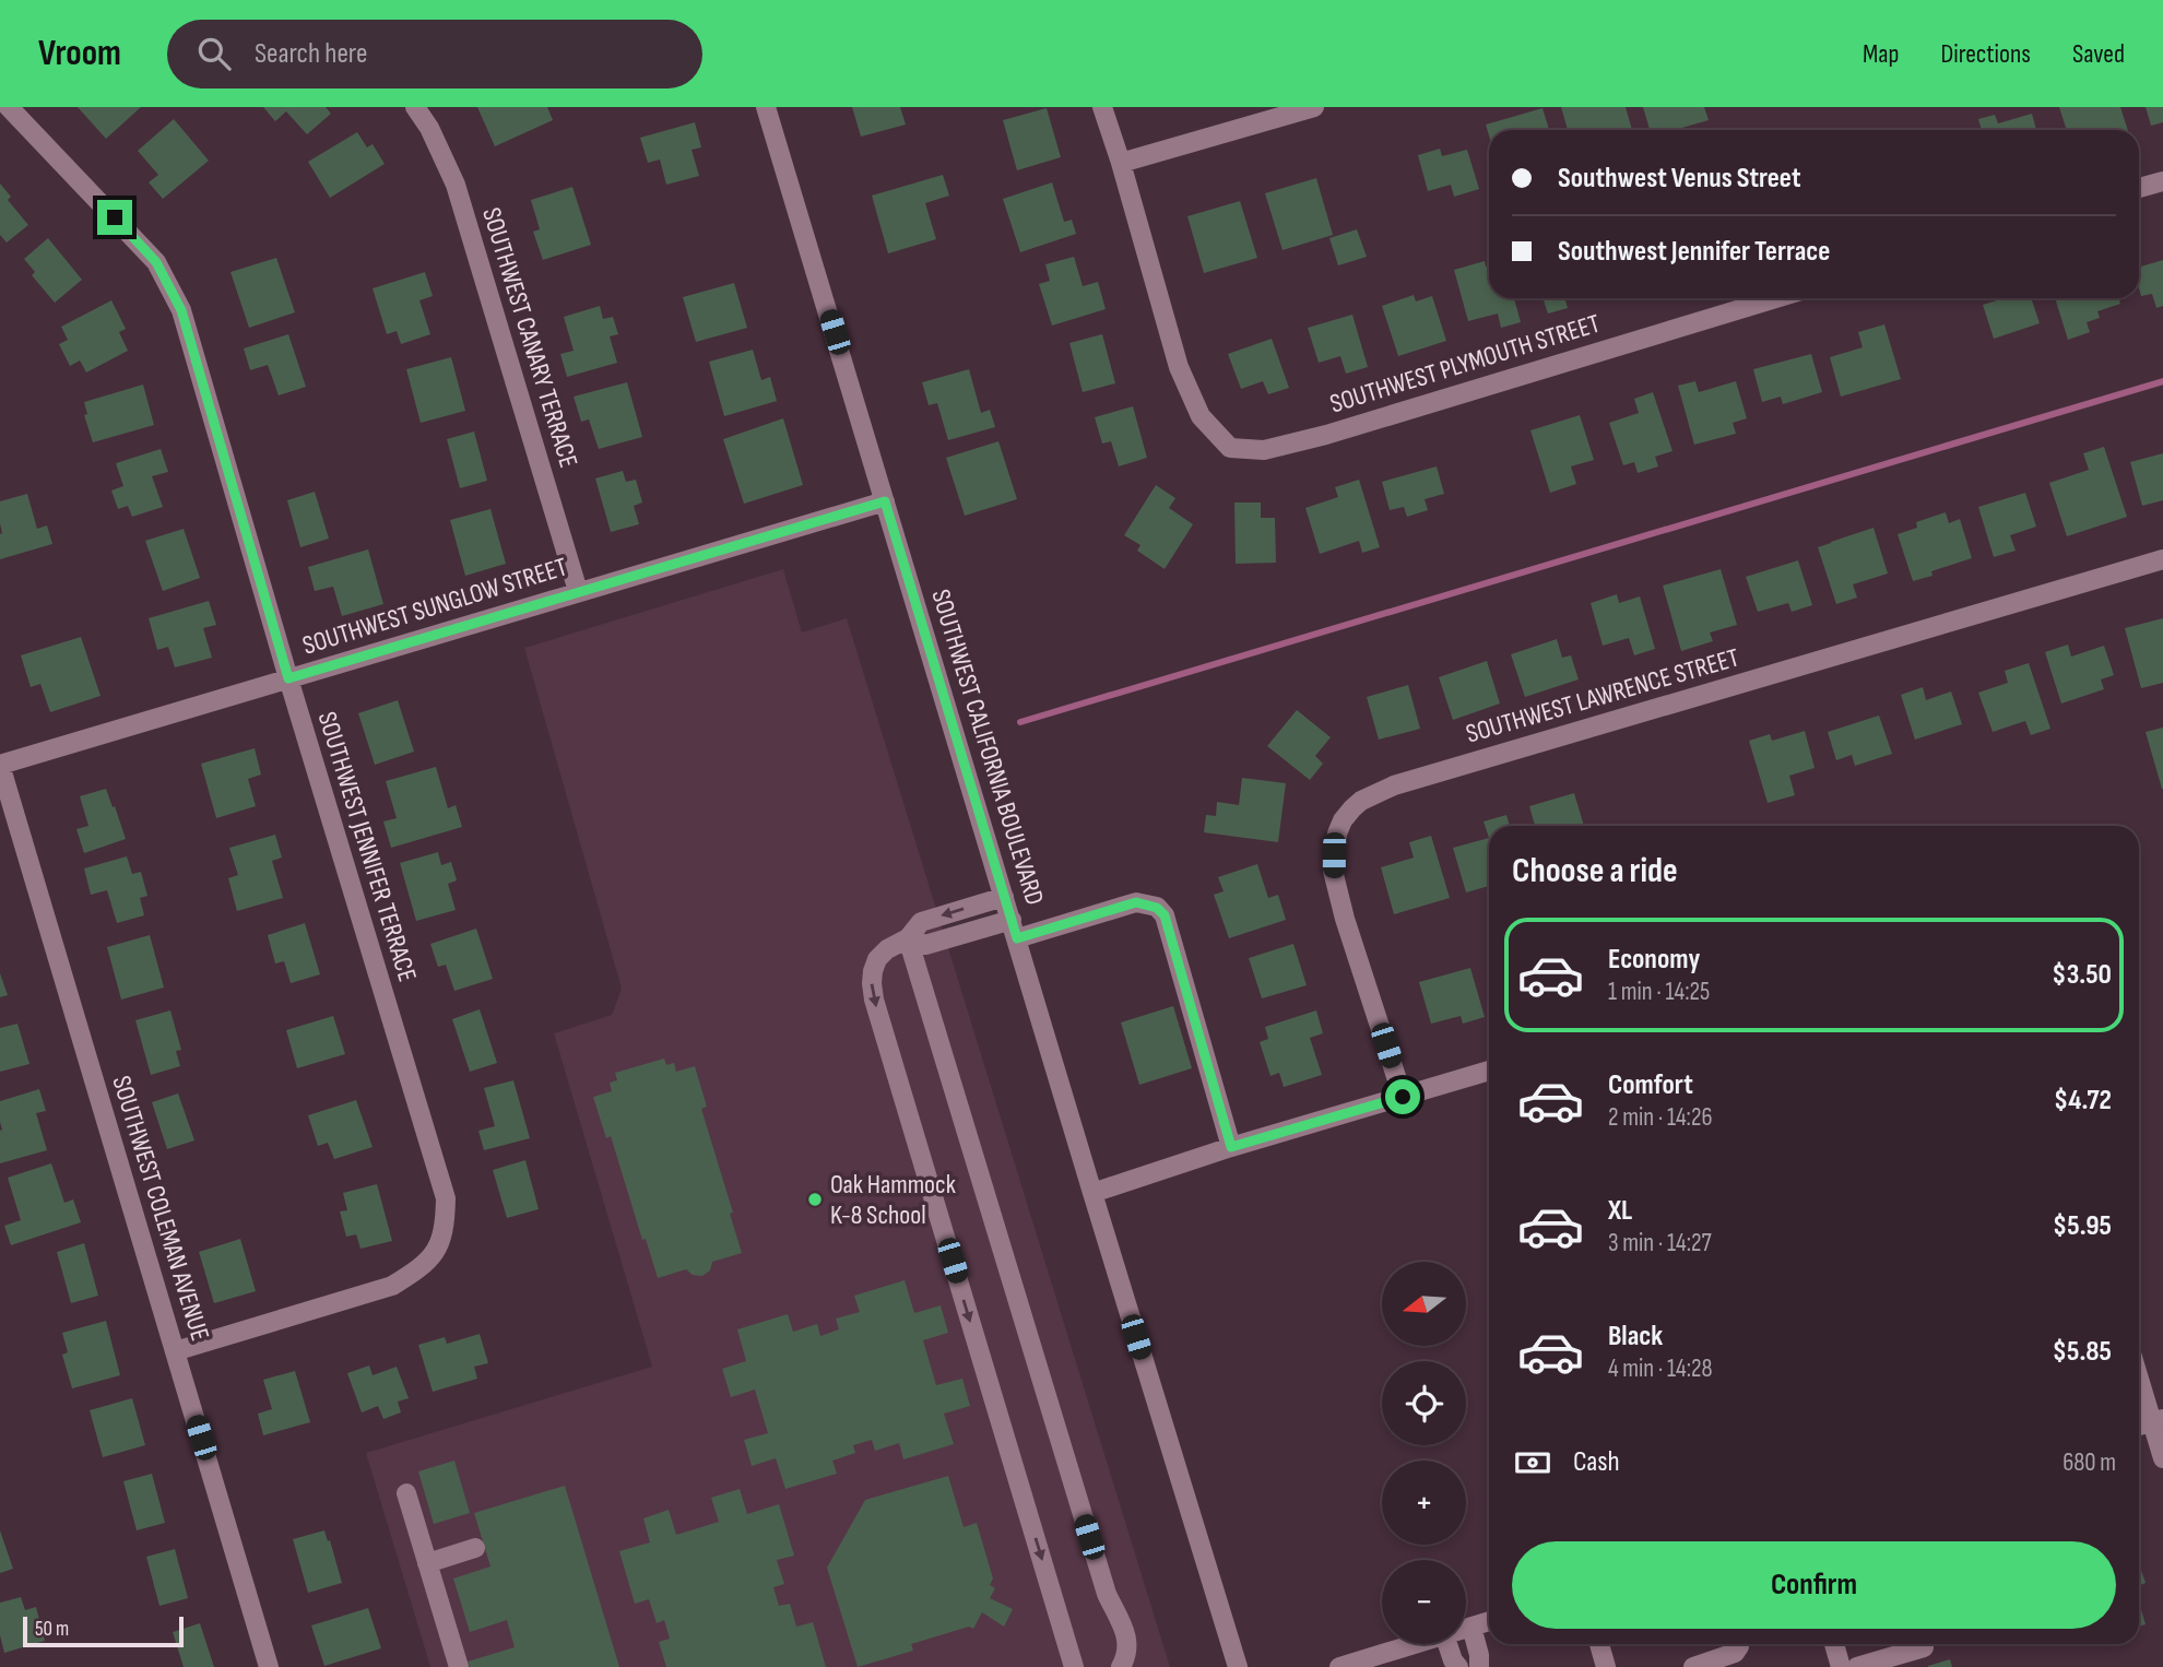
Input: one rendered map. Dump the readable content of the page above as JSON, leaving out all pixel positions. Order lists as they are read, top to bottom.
{
  "streets": {
    "street": [
      "SOUTHWEST CANARY TERRACE",
      "SOUTHWEST PLYMOUTH STREET",
      "SOUTHWEST SUNGLOW STREET",
      "SOUTHWEST LAWRENCE STREET",
      "SOUTHWEST CALIFORNIA BOULEVARD",
      "SOUTHWEST JENNIFER TERRACE",
      "SOUTHWEST COLEMAN AVENUE"
    ]
  },
  "crossings": [
    ["SOUTHWEST CANARY TERRACE", "SOUTHWEST SUNGLOW STREET"],
    ["SOUTHWEST SUNGLOW STREET", "SOUTHWEST CALIFORNIA BOULEVARD"],
    ["SOUTHWEST SUNGLOW STREET", "SOUTHWEST JENNIFER TERRACE"],
    ["SOUTHWEST SUNGLOW STREET", "SOUTHWEST COLEMAN AVENUE"],
    ["SOUTHWEST JENNIFER TERRACE", "SOUTHWEST COLEMAN AVENUE"]
  ],
  "places": ["Oak Hammock K-8 School"],
  "scale_bar": "50 m",
  "north": "left",
  "page": {
    "header": "Vroom",
    "search": "Search here",
    "nav": ["Map", "Directions", "Saved"],
    "banner": ["Southwest Venus Street", "Southwest Jennifer Terrace"],
    "heading": "Choose a ride",
    "list": [
      {
        "name": "Economy",
        "note": "1 min · 14:25",
        "value": "$3.50"
      },
      {
        "name": "Comfort",
        "note": "2 min · 14:26",
        "value": "$4.72"
      },
      {
        "name": "XL",
        "note": "3 min · 14:27",
        "value": "$5.95"
      },
      {
        "name": "Black",
        "note": "4 min · 14:28",
        "value": "$5.85"
      }
    ],
    "map_buttons": ["+", "−"],
    "pay": ["Cash", "680 m"],
    "buttons": "Confirm",
    "scale": "50 m"
  }
}
